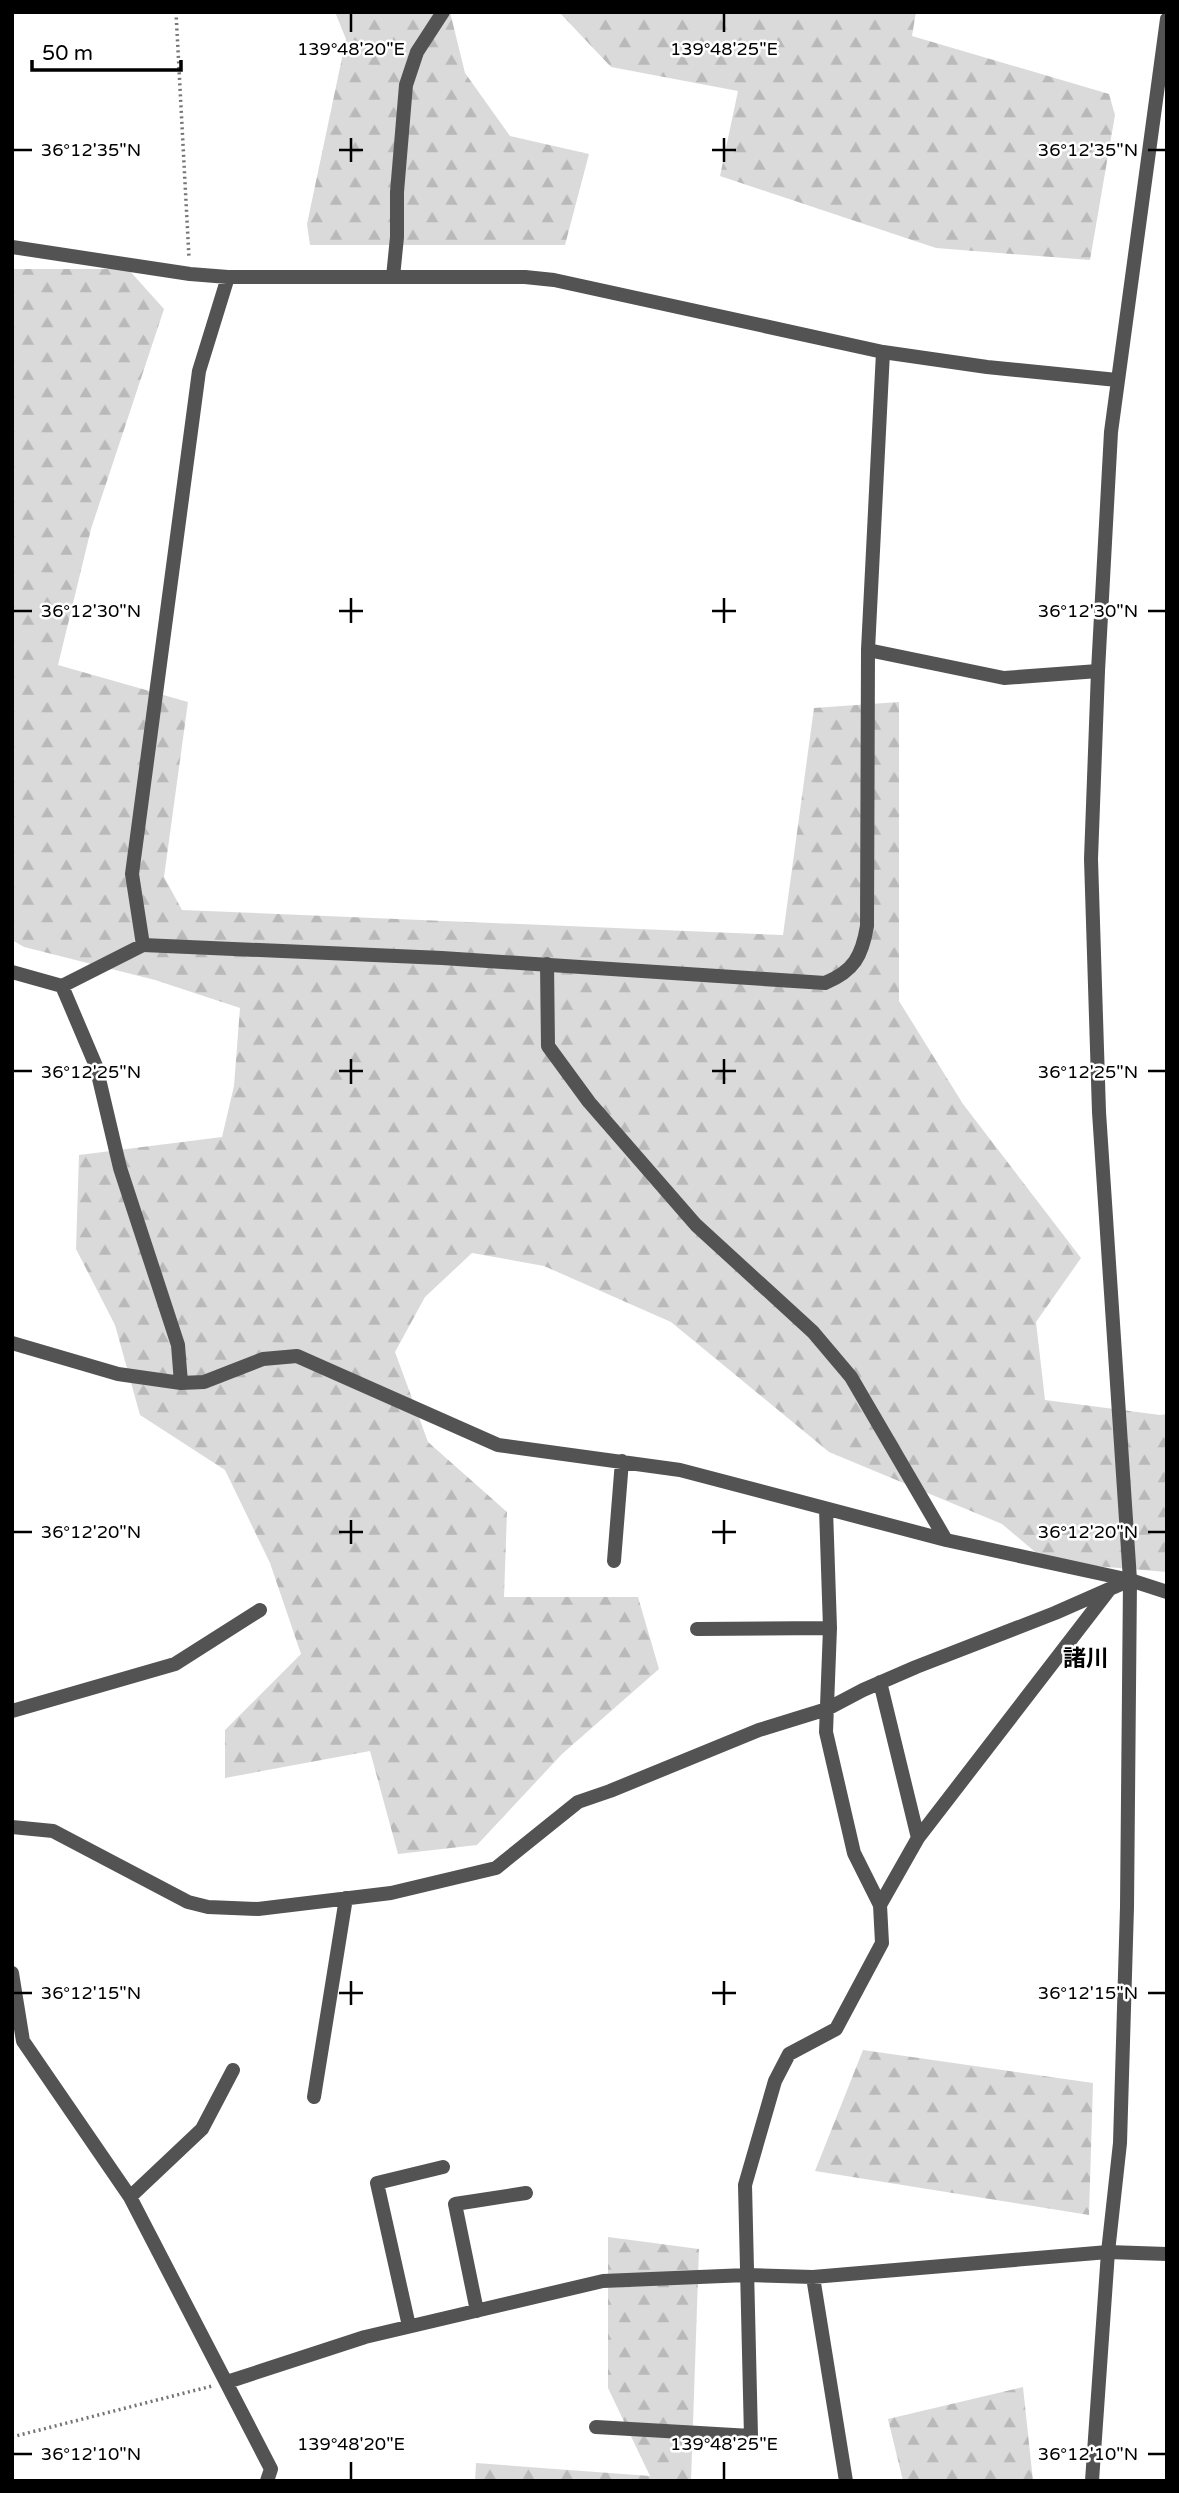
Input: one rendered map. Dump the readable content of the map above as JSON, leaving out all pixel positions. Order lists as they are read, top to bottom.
{
  "districts": ["諸川"],
  "scale_bar": "50 m",
  "coordinates": [
    "139°48'20\"E",
    "139°48'25\"E",
    "36°12'35\"N",
    "36°12'30\"N",
    "36°12'25\"N",
    "36°12'20\"N",
    "36°12'15\"N",
    "36°12'10\"N"
  ]
}
